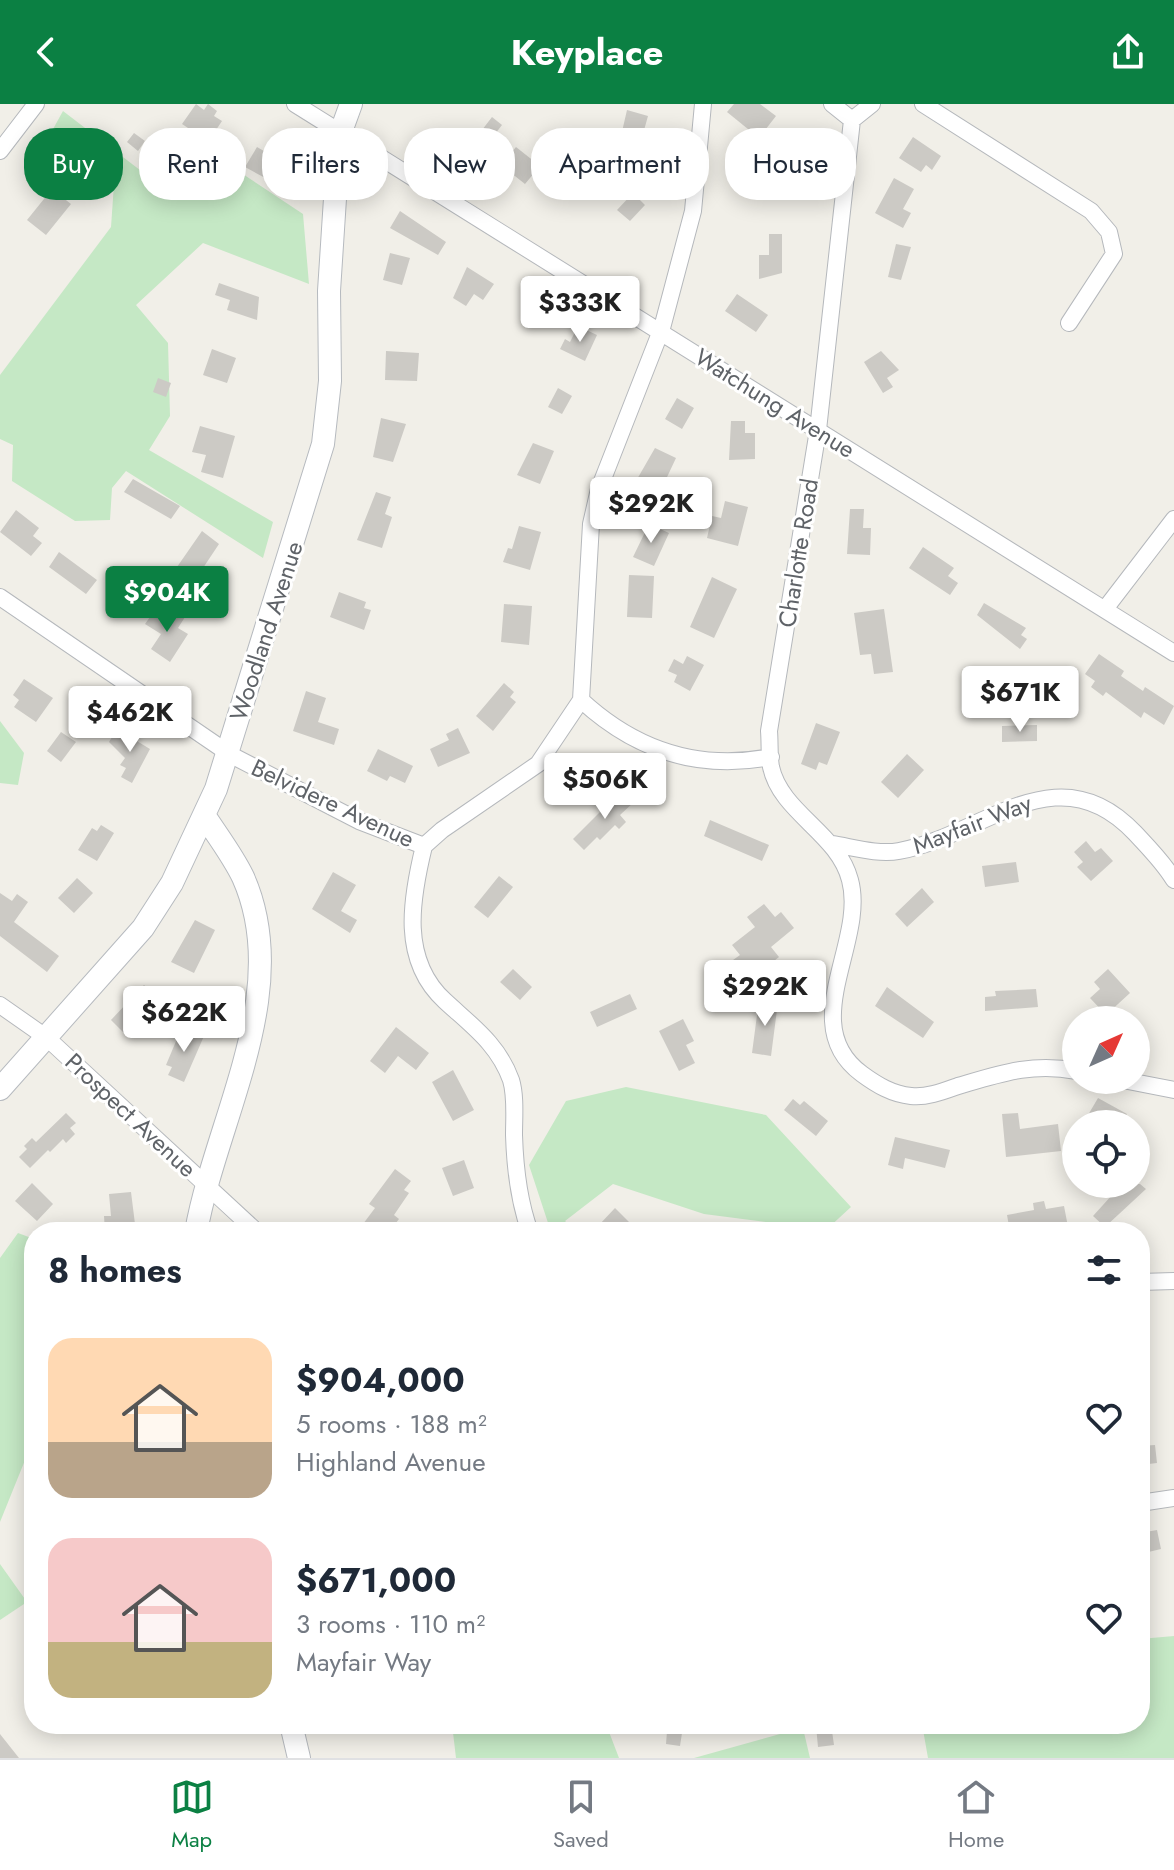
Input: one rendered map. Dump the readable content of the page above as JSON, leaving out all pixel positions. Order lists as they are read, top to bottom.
{
  "streets": {
    "street": [
      "Watchung Avenue",
      "Charlotte Road",
      "Woodland Avenue",
      "Belvidere Avenue",
      "Mayfair Way",
      "Prospect Avenue"
    ]
  },
  "crossings": [
    ["Watchung Avenue", "Charlotte Road"],
    ["Woodland Avenue", "Belvidere Avenue"],
    ["Woodland Avenue", "Prospect Avenue"]
  ],
  "north": "top right",
  "page": {
    "header": "Keyplace",
    "chip": [
      "Buy",
      "Rent",
      "Filters",
      "New",
      "Apartment",
      "House"
    ],
    "price": [
      "$333K",
      "$292K",
      "$904K",
      "$671K",
      "$462K",
      "$506K",
      "$292K",
      "$622K"
    ],
    "heading": "8 homes",
    "list": [
      {
        "name": "$904,000",
        "note": "5 rooms · 188 m² · Highland Avenue"
      },
      {
        "name": "$671,000",
        "note": "3 rooms · 110 m² · Mayfair Way"
      }
    ],
    "tabs": ["Map", "Saved", "Home"]
  }
}
